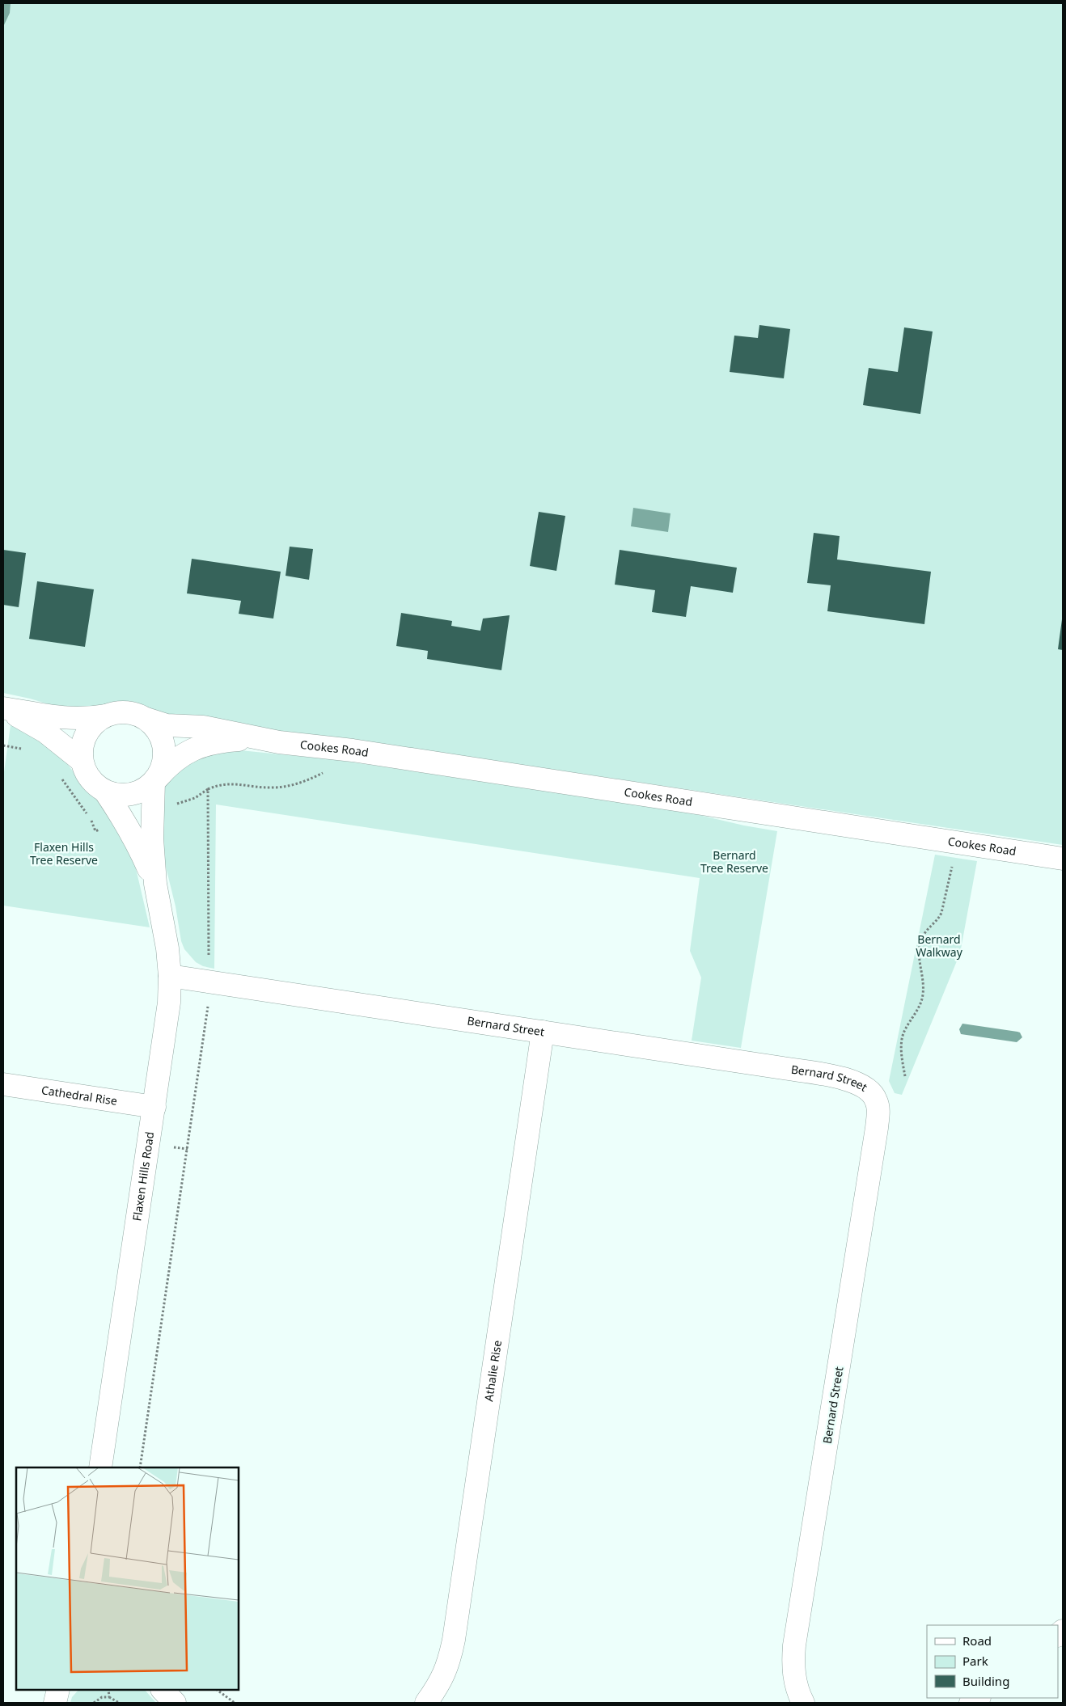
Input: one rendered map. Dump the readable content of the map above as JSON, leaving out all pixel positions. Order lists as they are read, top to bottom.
{
  "streets": {
    "street": [
      "Cookes Road",
      "Bernard Street",
      "Cathedral Rise",
      "Flaxen Hills Road",
      "Athalie Rise"
    ]
  },
  "crossings": [
    ["Cookes Road", "Flaxen Hills Road"],
    ["Bernard Street", "Flaxen Hills Road"],
    ["Bernard Street", "Athalie Rise"],
    ["Cathedral Rise", "Flaxen Hills Road"]
  ],
  "parks": ["Flaxen Hills Tree Reserve", "Bernard Tree Reserve", "Bernard Walkway"],
  "legend": ["Road", "Park", "Building"]
}
